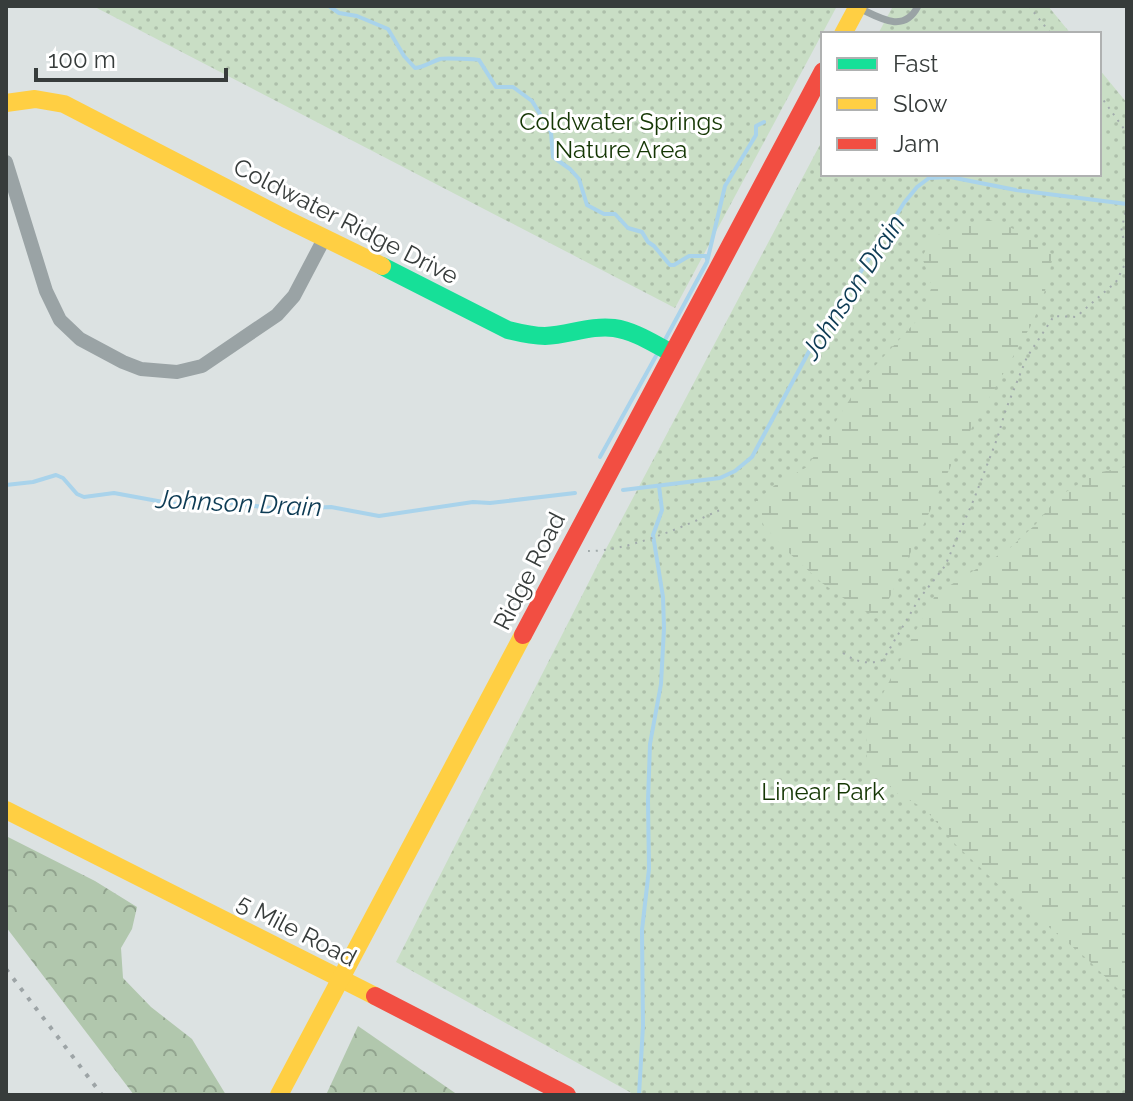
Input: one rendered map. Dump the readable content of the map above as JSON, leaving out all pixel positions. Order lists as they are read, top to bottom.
{
  "streets": {
    "street": ["Coldwater Ridge Drive", "Ridge Road", "5 Mile Road"]
  },
  "crossings": [
    ["Coldwater Ridge Drive", "Ridge Road"],
    ["Ridge Road", "5 Mile Road"]
  ],
  "water": ["Johnson Drain"],
  "parks": ["Coldwater Springs Nature Area", "Linear Park"],
  "legend": ["Fast", "Slow", "Jam"],
  "scale_bar": "100 m"
}
